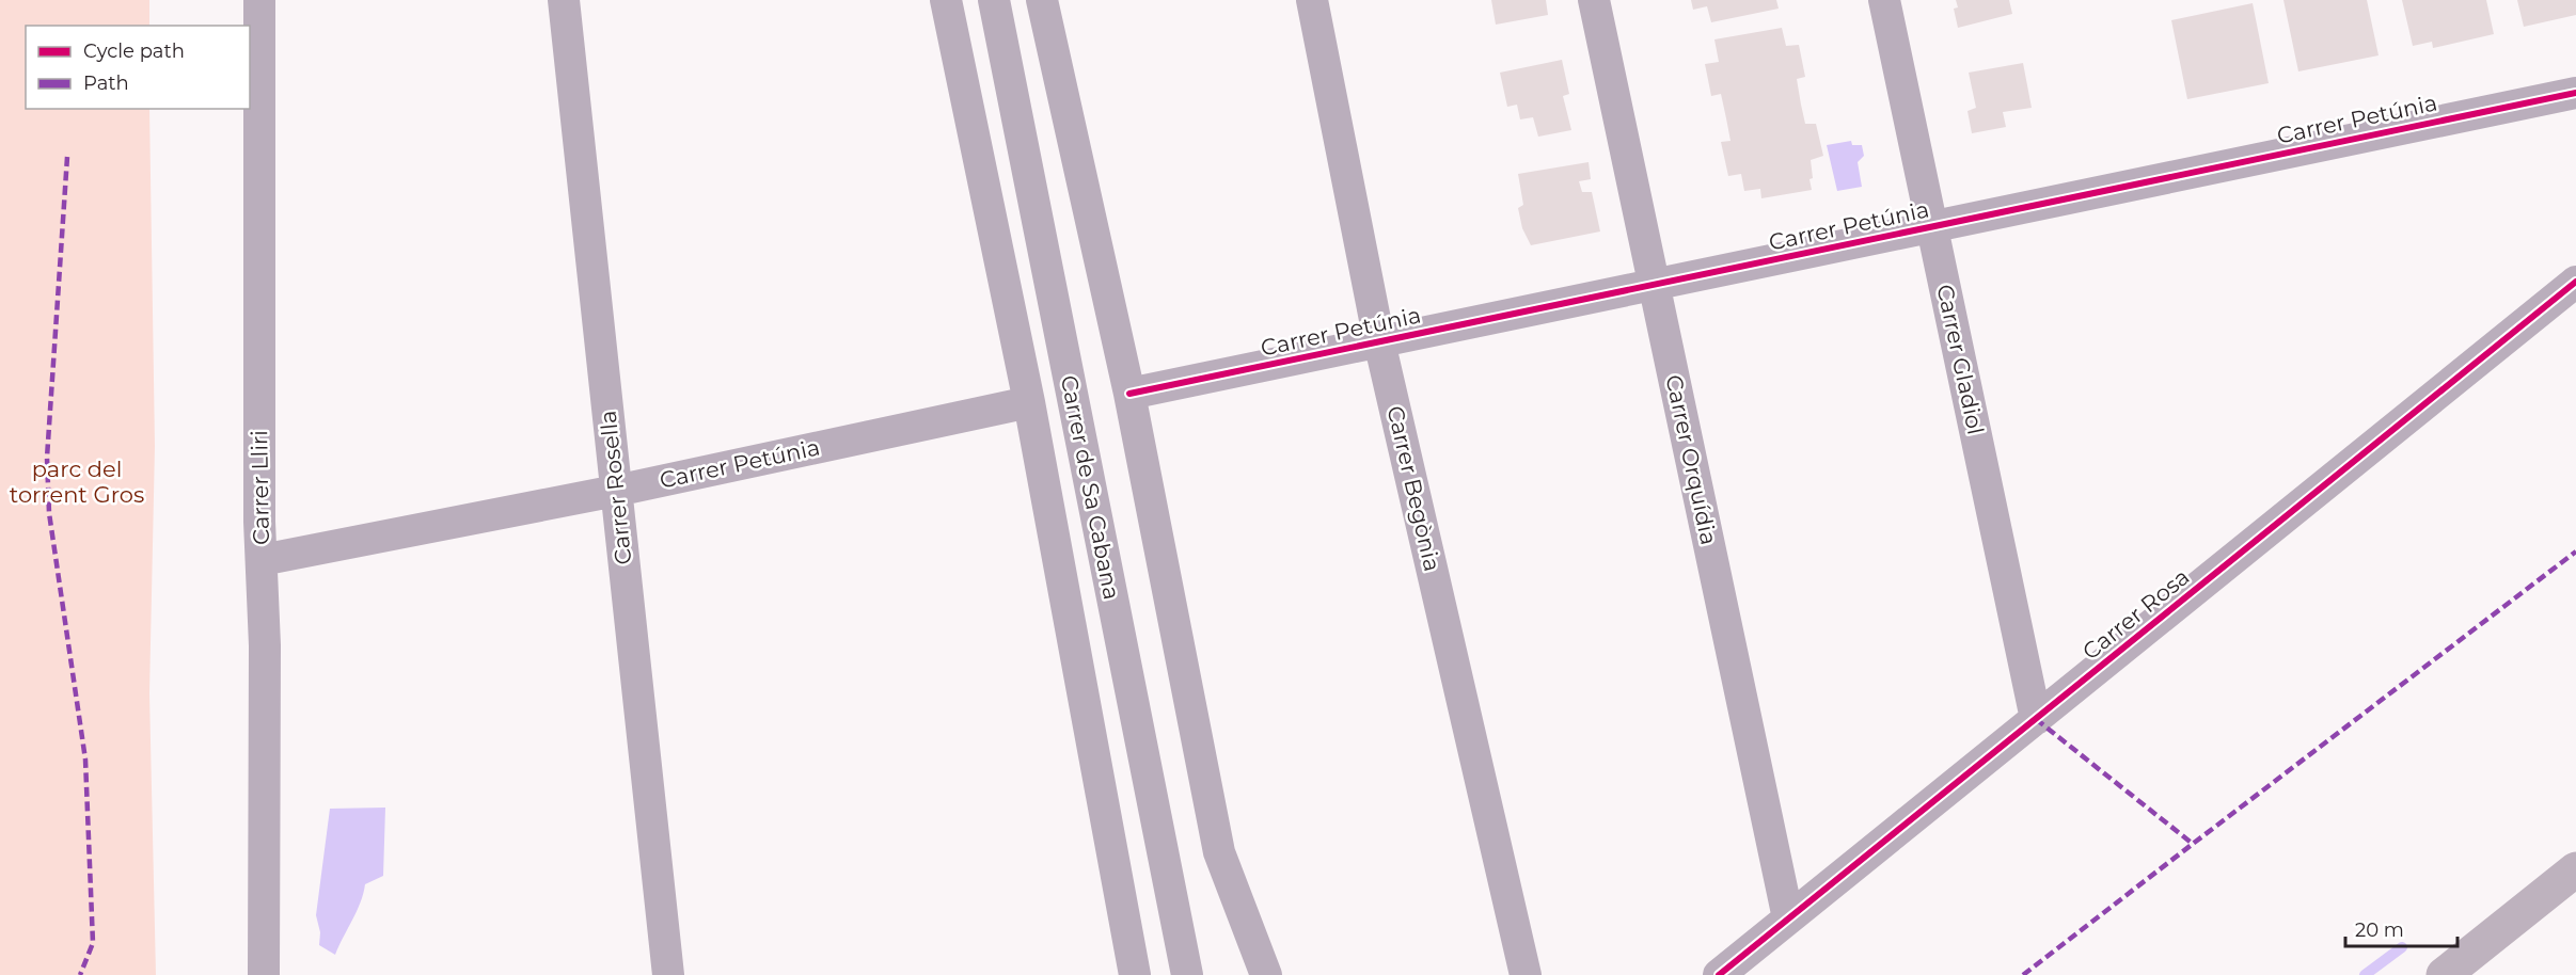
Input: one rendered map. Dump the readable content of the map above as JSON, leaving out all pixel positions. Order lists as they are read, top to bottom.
{
  "streets": {
    "street": [
      "Carrer Petúnia",
      "Carrer Gladiol",
      "Carrer Orquídia",
      "Carrer Lliri",
      "Carrer Rosella",
      "Carrer de Sa Cabana",
      "Carrer Begònia",
      "Carrer Rosa"
    ]
  },
  "crossings": [
    ["Carrer Petúnia", "Carrer Gladiol"],
    ["Carrer Petúnia", "Carrer Orquídia"],
    ["Carrer Petúnia", "Carrer Lliri"],
    ["Carrer Petúnia", "Carrer Rosella"],
    ["Carrer Petúnia", "Carrer Begònia"],
    ["Carrer Gladiol", "Carrer Rosa"],
    ["Carrer Orquídia", "Carrer Rosa"]
  ],
  "parks": ["parc del torrent Gros"],
  "legend": ["Cycle path", "Path"],
  "scale_bar": "20 m"
}
